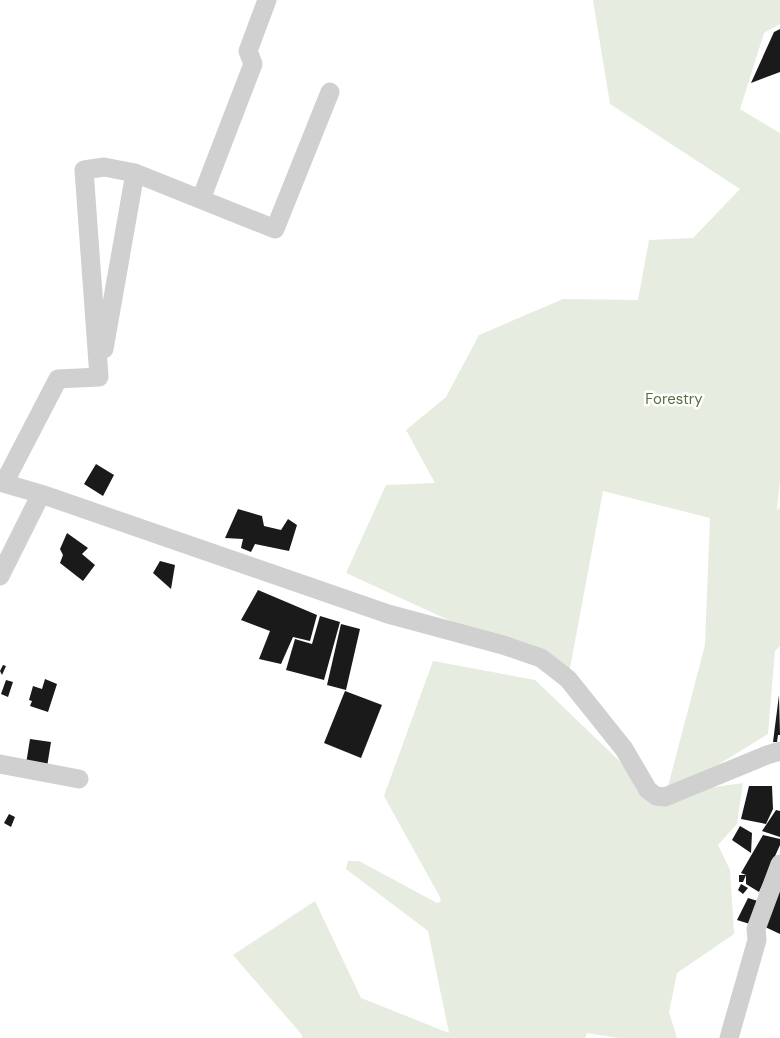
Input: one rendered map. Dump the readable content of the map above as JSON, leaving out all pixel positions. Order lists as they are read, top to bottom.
{
  "parks": ["Forestry"]
}
